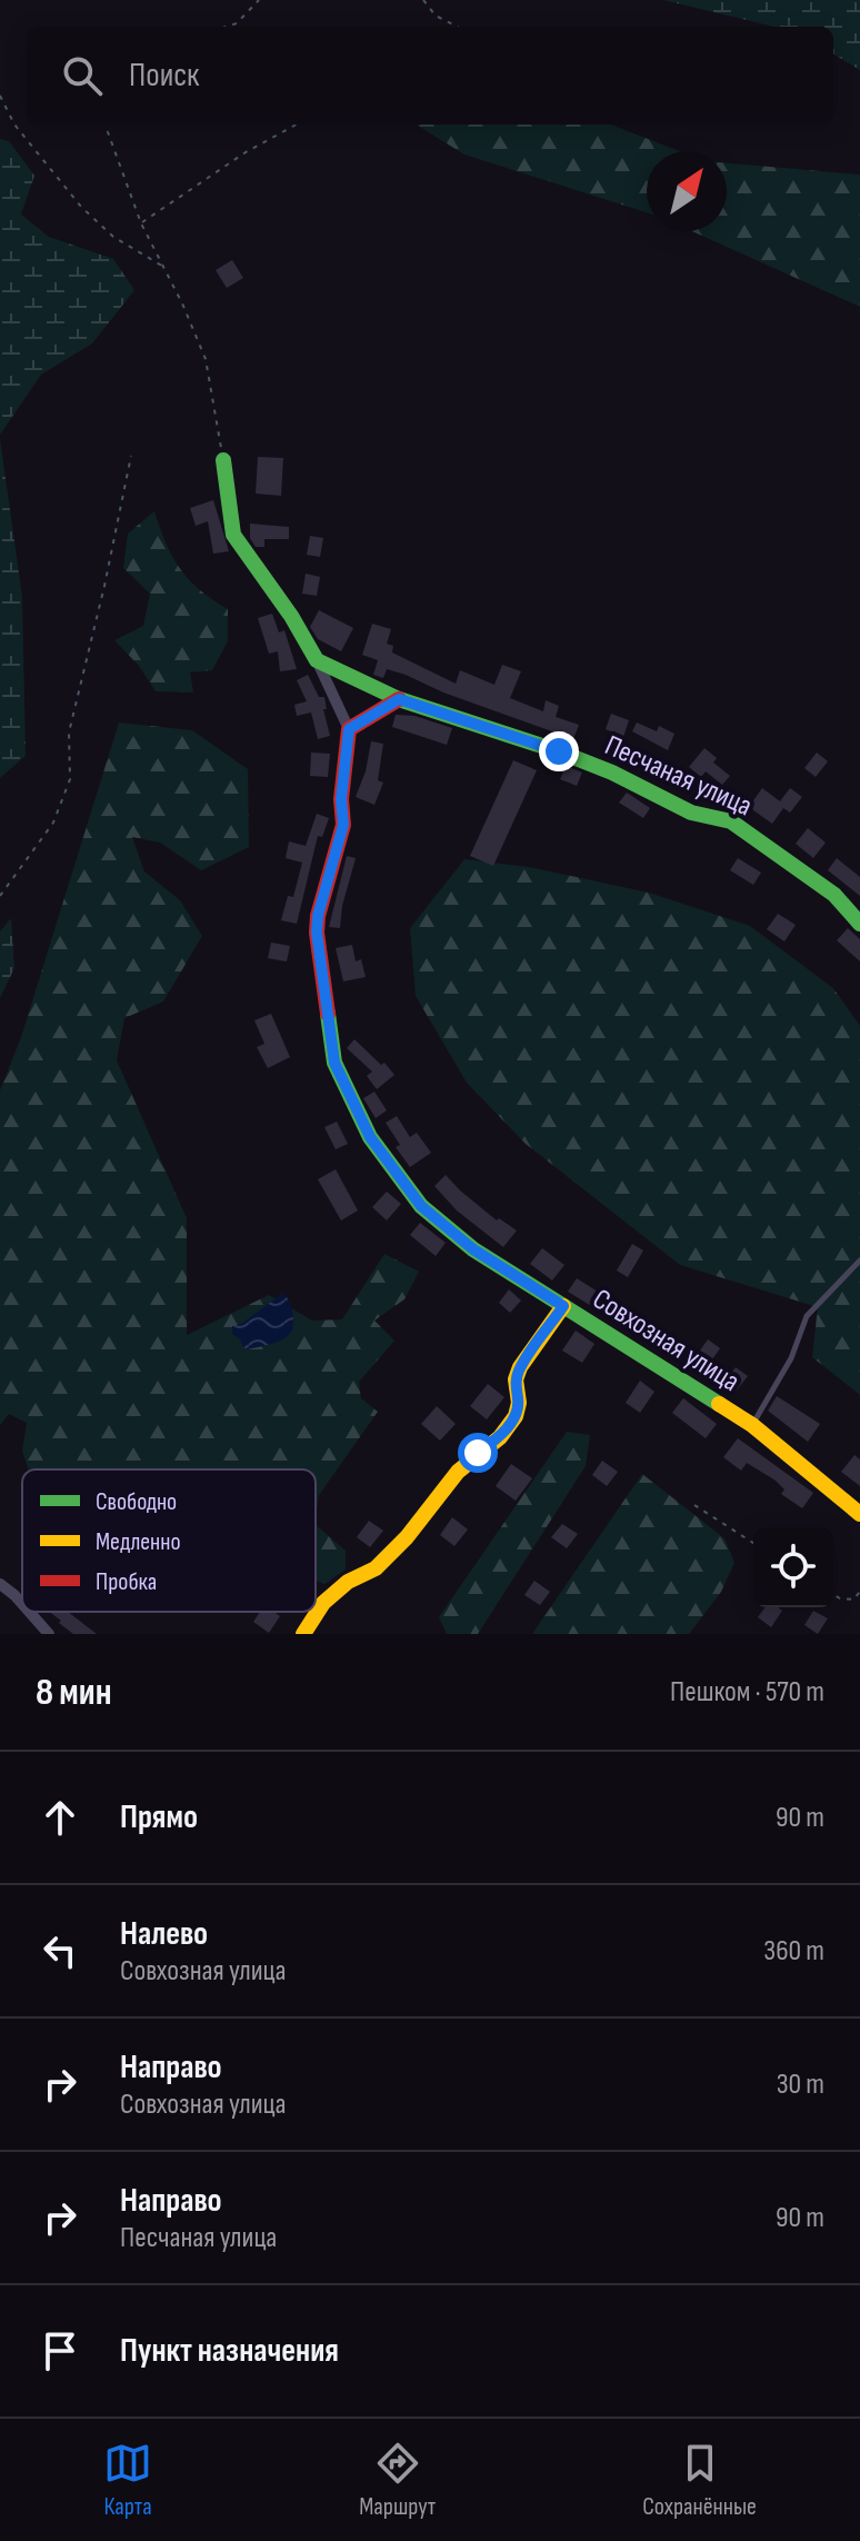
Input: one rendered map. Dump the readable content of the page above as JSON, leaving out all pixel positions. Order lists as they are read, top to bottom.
{
  "streets": {
    "street": ["Песчаная улица", "Совхозная улица"]
  },
  "legend": ["Свободно", "Медленно", "Пробка"],
  "north": "top right",
  "page": {
    "search": "Поиск",
    "heading": ["8 мин", "Пешком · 570 m"],
    "list": [
      ["Прямо", "90 m"],
      ["Налево", "Совхозная улица", "360 m"],
      ["Направо", "Совхозная улица", "30 m"],
      ["Направо", "Песчаная улица", "90 m"],
      "Пункт назначения"
    ],
    "nav": ["Карта", "Маршрут", "Сохранённые"]
  }
}
